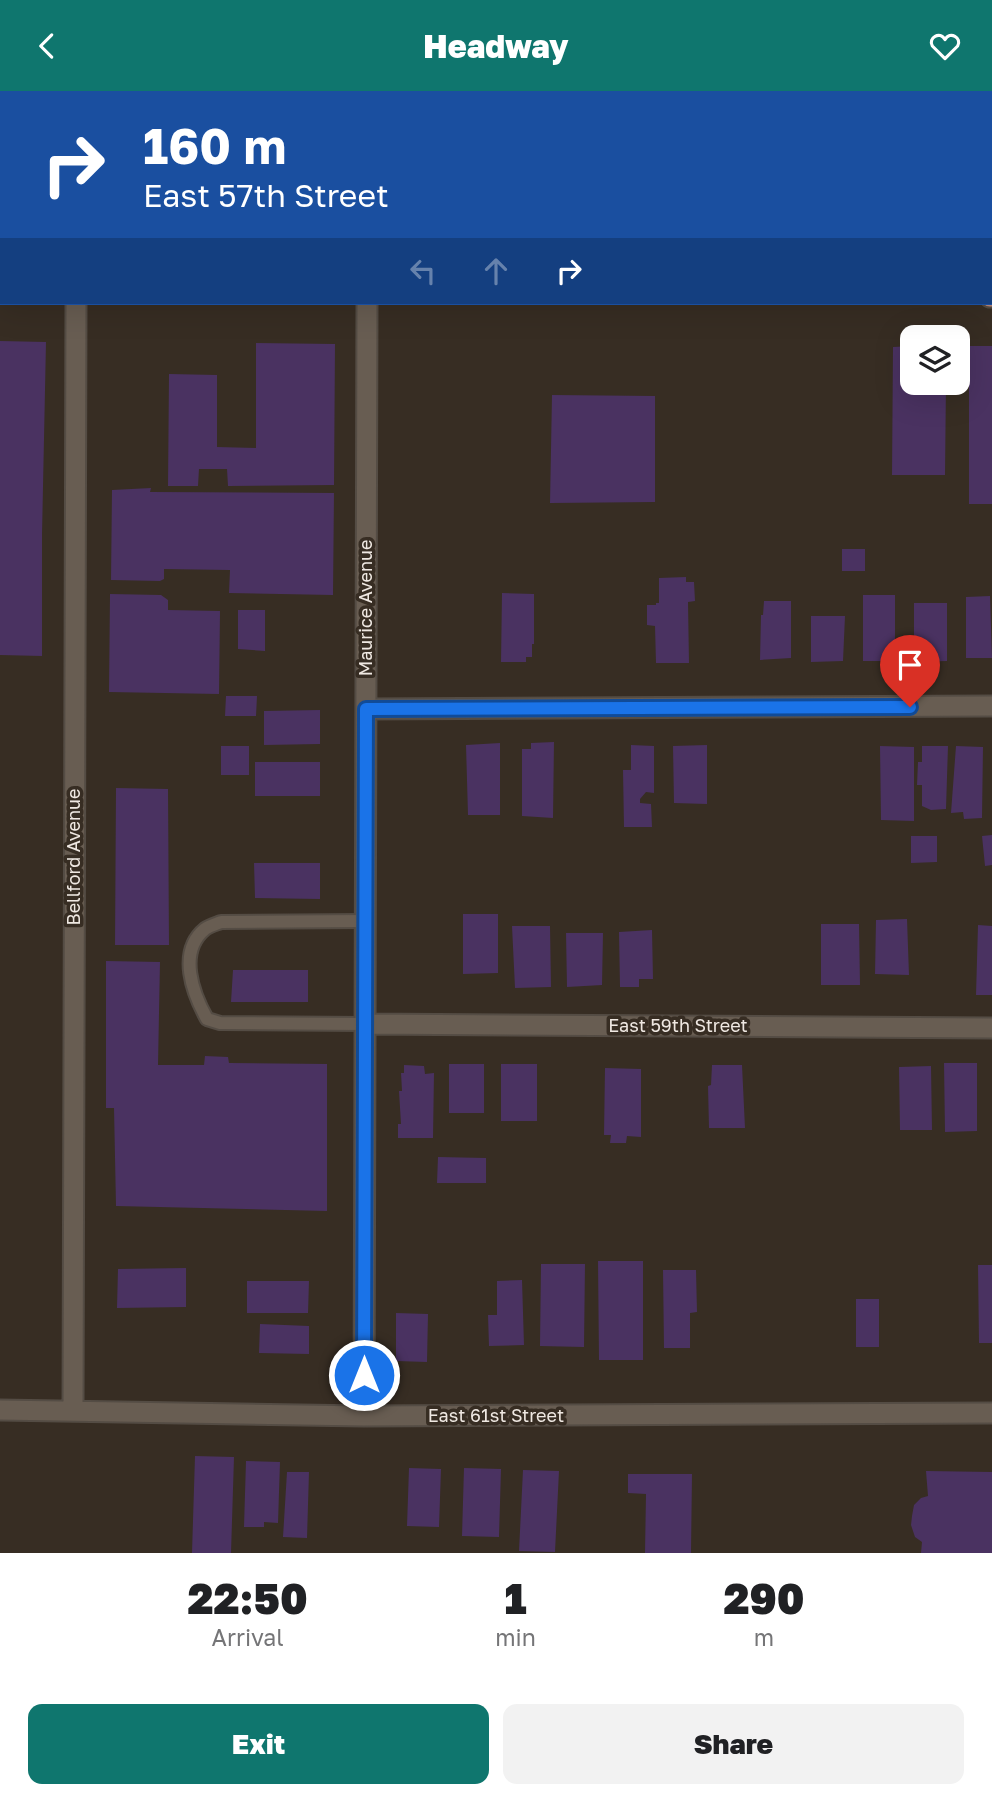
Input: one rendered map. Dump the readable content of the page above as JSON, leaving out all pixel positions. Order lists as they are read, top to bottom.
{
  "streets": {
    "street": [
      "Maurice Avenue",
      "Bellford Avenue",
      "East 59th Street",
      "East 61st Street"
    ]
  },
  "crossings": [
    ["Maurice Avenue", "East 59th Street"],
    ["Maurice Avenue", "East 61st Street"],
    ["Bellford Avenue", "East 61st Street"]
  ],
  "page": {
    "header": "Headway",
    "turn": ["160 m", "East 57th Street"],
    "eta": [
      "22:50",
      "Arrival",
      "1",
      "min",
      "290",
      "m"
    ],
    "buttons": ["Exit", "Share"]
  }
}
